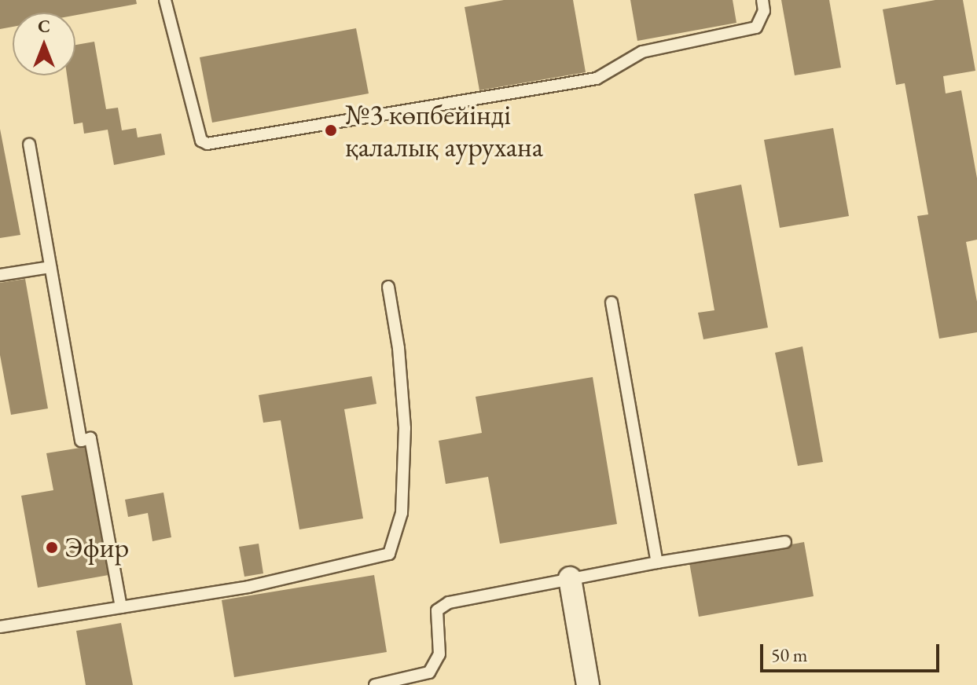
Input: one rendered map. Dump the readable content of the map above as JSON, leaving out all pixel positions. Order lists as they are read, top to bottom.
{
  "places": ["№3 көпбейінді қалалық аурухана", "Эфир"],
  "scale_bar": "50 m",
  "north": "top"
}
